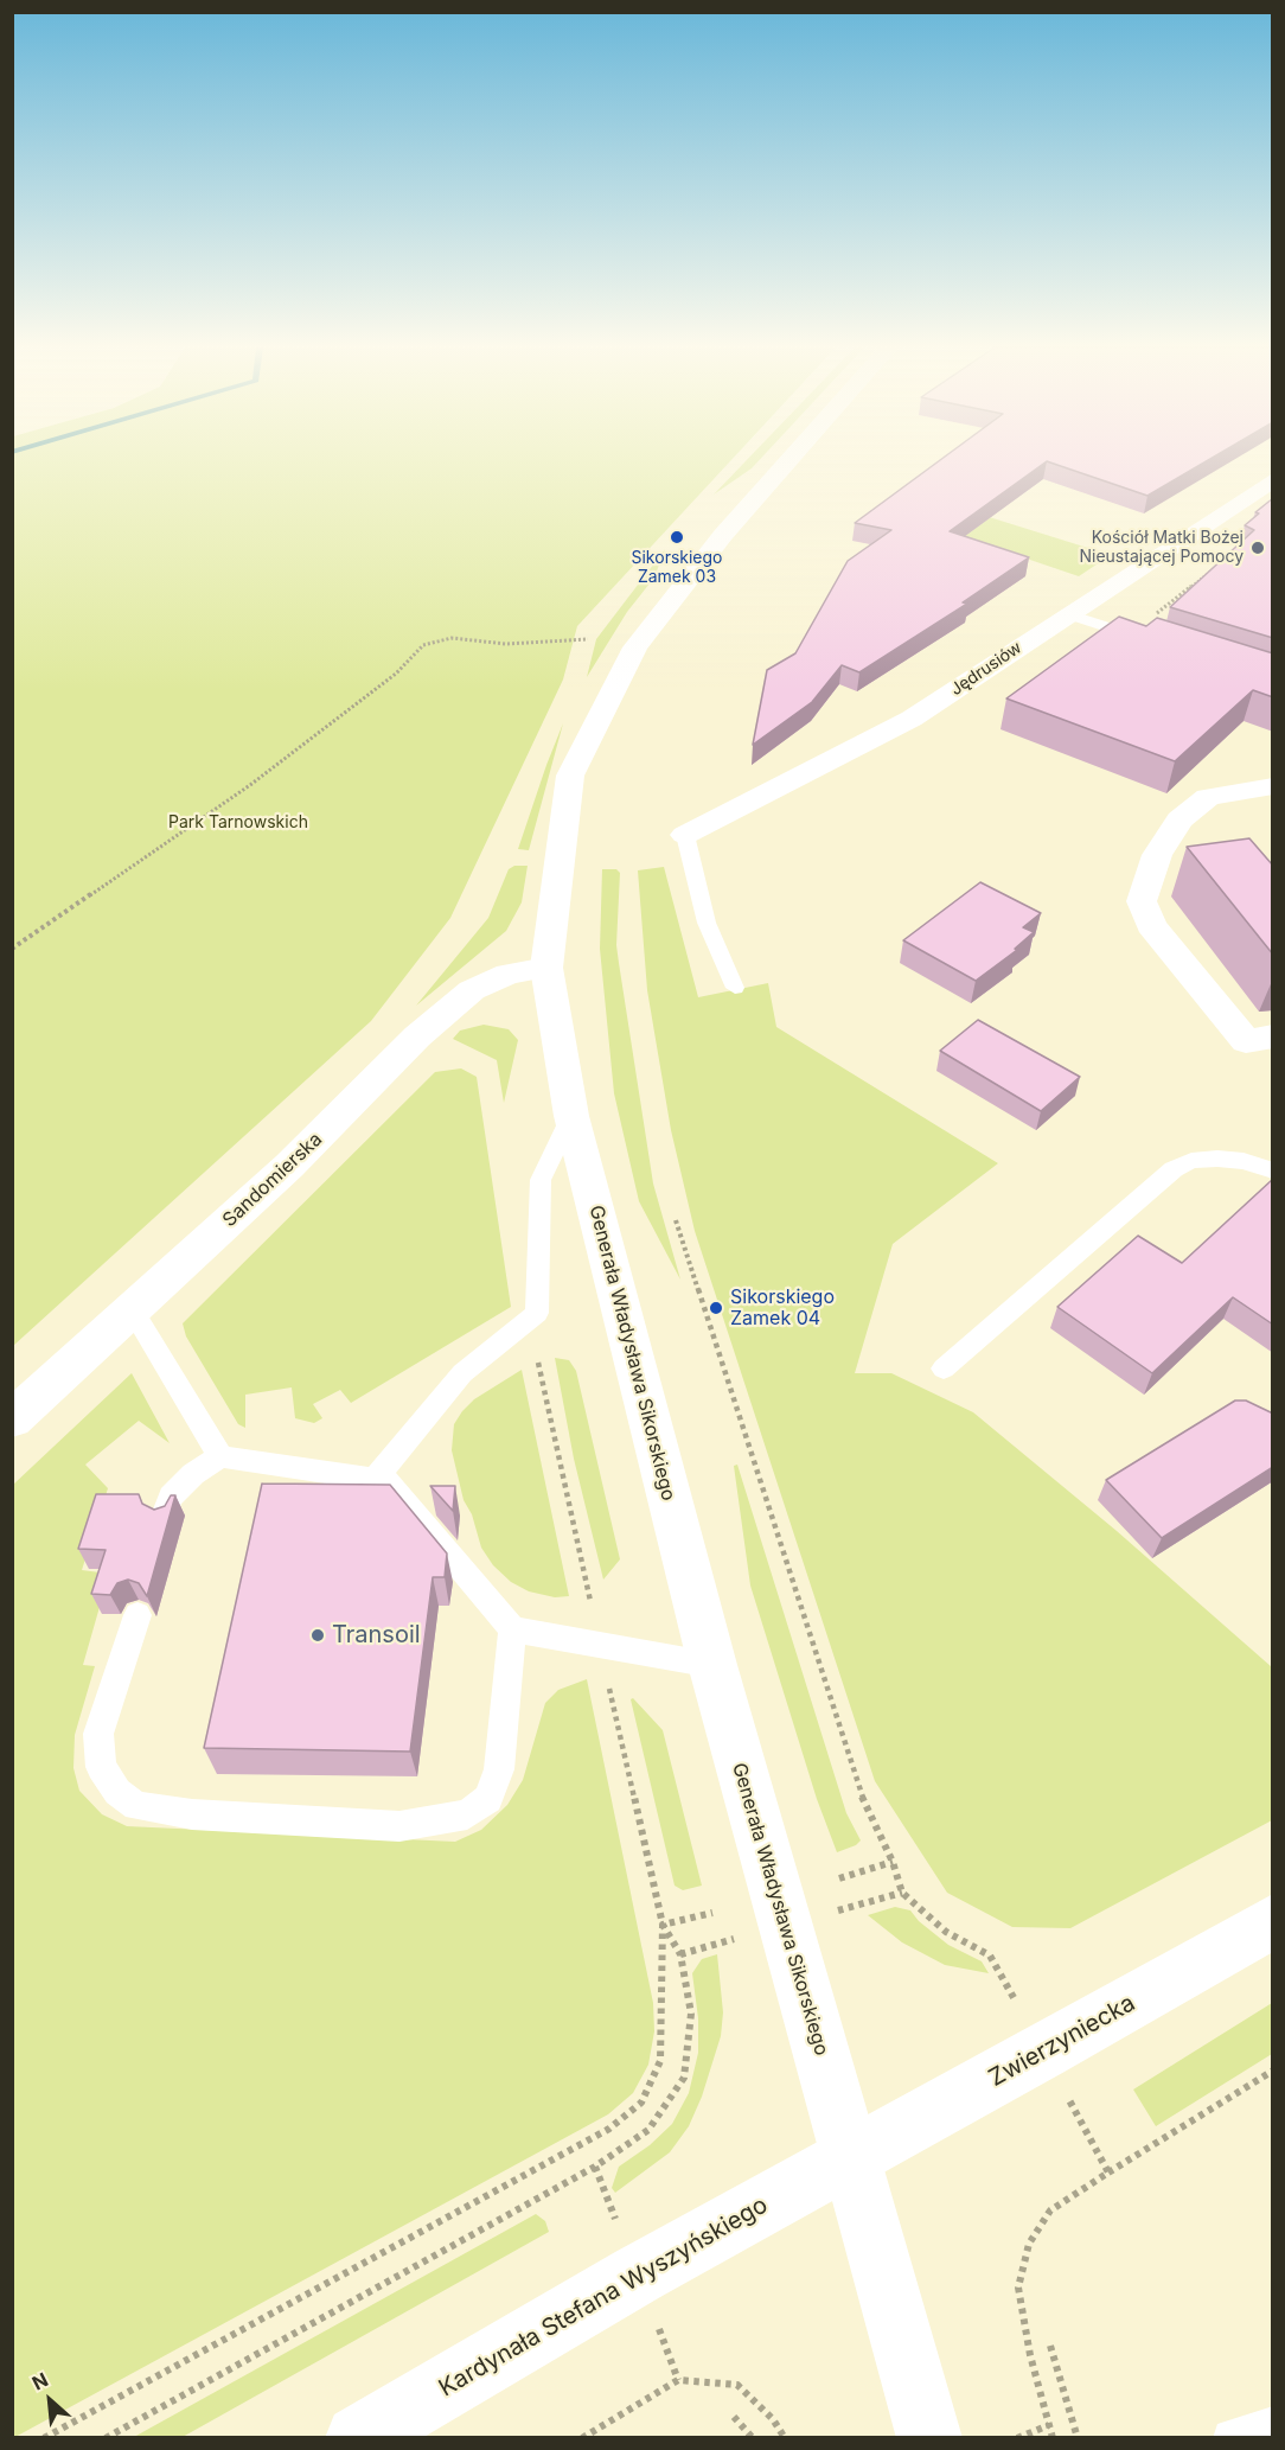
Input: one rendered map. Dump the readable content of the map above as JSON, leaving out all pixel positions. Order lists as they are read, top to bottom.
{
  "streets": {
    "street": [
      "Jędrusiów",
      "Sandomierska",
      "Generała Władysława Sikorskiego",
      "Zwierzyniecka",
      "Kardynała Stefana Wyszyńskiego"
    ]
  },
  "crossings": [
    ["Sandomierska", "Generała Władysława Sikorskiego"],
    ["Generała Władysława Sikorskiego", "Zwierzyniecka"],
    ["Generała Władysława Sikorskiego", "Kardynała Stefana Wyszyńskiego"],
    ["Zwierzyniecka", "Kardynała Stefana Wyszyńskiego"]
  ],
  "parks": ["Park Tarnowskich"],
  "places": [
    "Sikorskiego Zamek 03",
    "Kościół Matki Bożej Nieustającej Pomocy",
    "Sikorskiego Zamek 04",
    "Transoil"
  ],
  "north": "top left"
}
